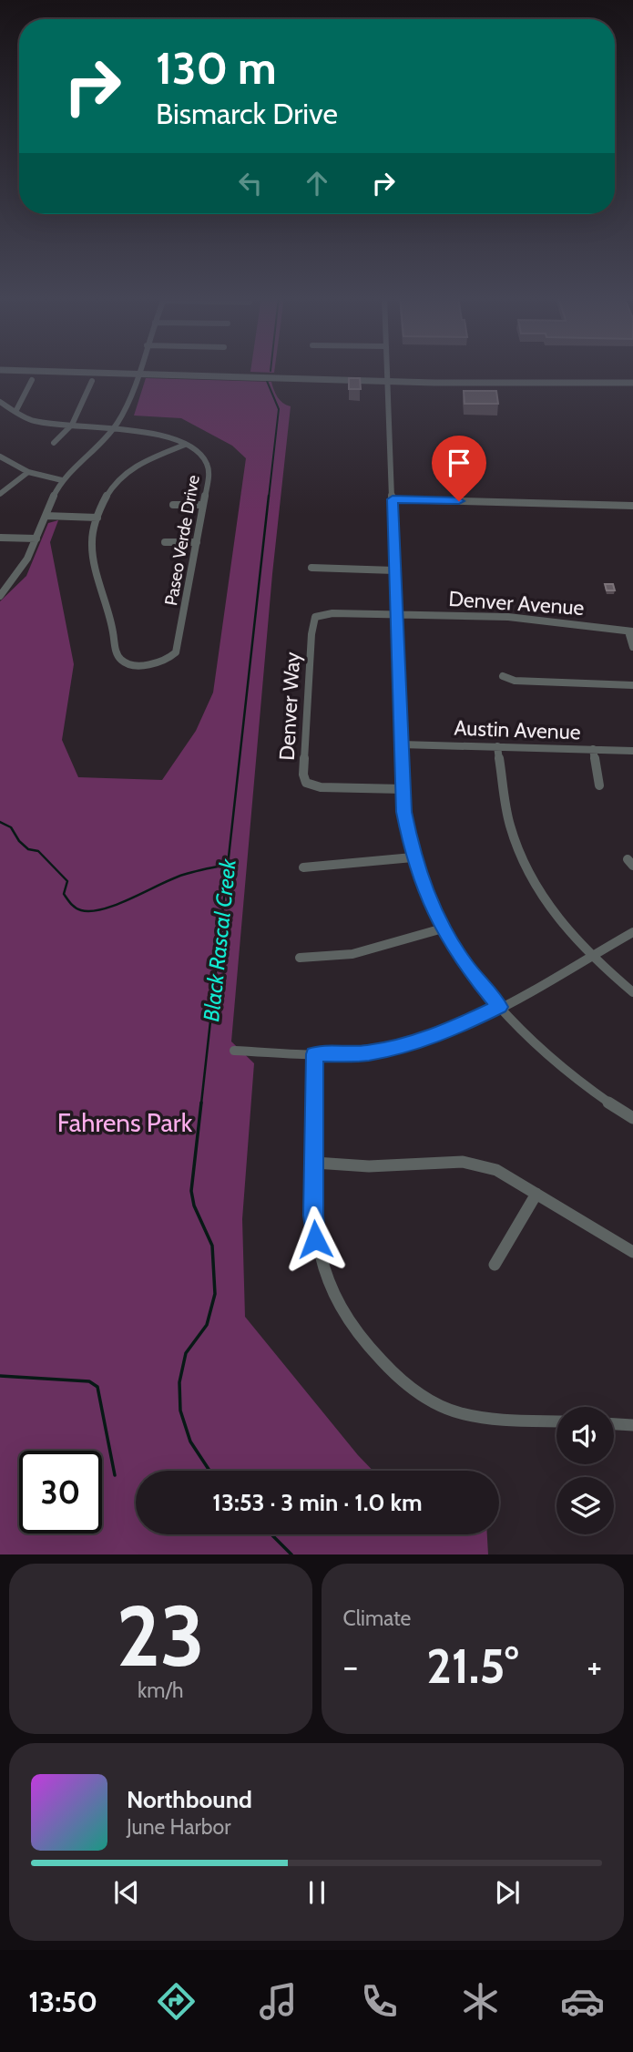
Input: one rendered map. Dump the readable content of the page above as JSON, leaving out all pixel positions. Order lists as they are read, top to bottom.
{
  "streets": {
    "street": [
      "Paseo Verde Drive",
      "Denver Avenue",
      "Denver Way",
      "Austin Avenue"
    ]
  },
  "crossings": [
    ["Denver Avenue", "Denver Way"]
  ],
  "water": ["Black Rascal Creek"],
  "parks": ["Fahrens Park"],
  "page": {
    "turn": ["130 m", "Bismarck Drive"],
    "limit": "30",
    "trip": "13:53 · 3 min · 1.0 km",
    "tile": [
      ["23", "km/h"],
      "Climate"
    ],
    "heat": ["−", "21.5°", "+"],
    "song": ["Northbound", "June Harbor"],
    "tabs": "13:50"
  }
}
